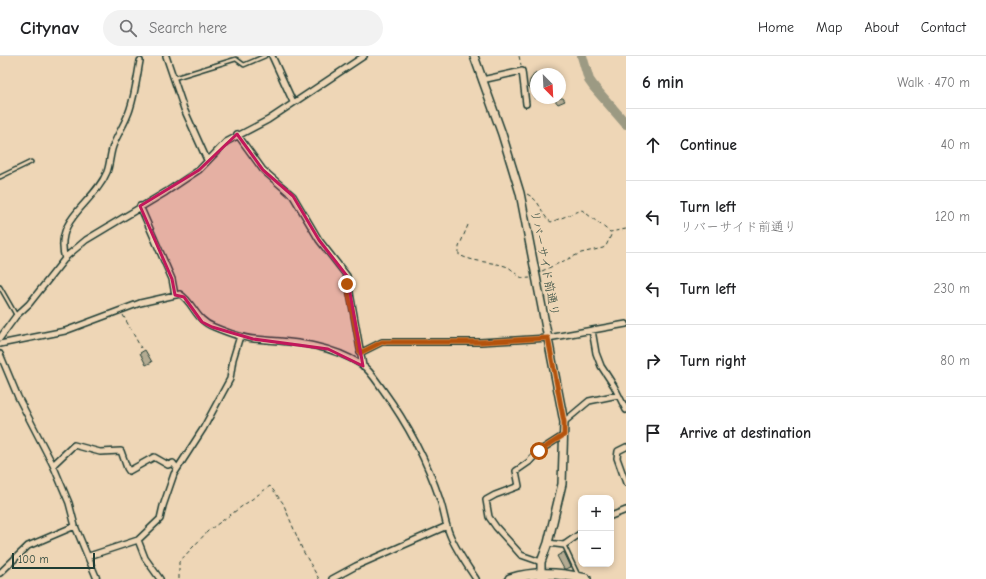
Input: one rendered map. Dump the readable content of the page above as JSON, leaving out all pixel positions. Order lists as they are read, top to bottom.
{
  "streets": {
    "street": ["リバーサイド前通り"]
  },
  "scale_bar": "100 m",
  "north": "bottom right",
  "page": {
    "header": "Citynav",
    "search": "Search here",
    "nav": [
      "Home",
      "Map",
      "About",
      "Contact"
    ],
    "heading": ["6 min", "Walk · 470 m"],
    "list": [
      ["Continue", "40 m"],
      ["Turn left", "リバーサイド前通り", "120 m"],
      ["Turn left", "230 m"],
      ["Turn right", "80 m"],
      "Arrive at destination"
    ],
    "map_buttons": ["+", "−"],
    "scale": "100 m"
  }
}
